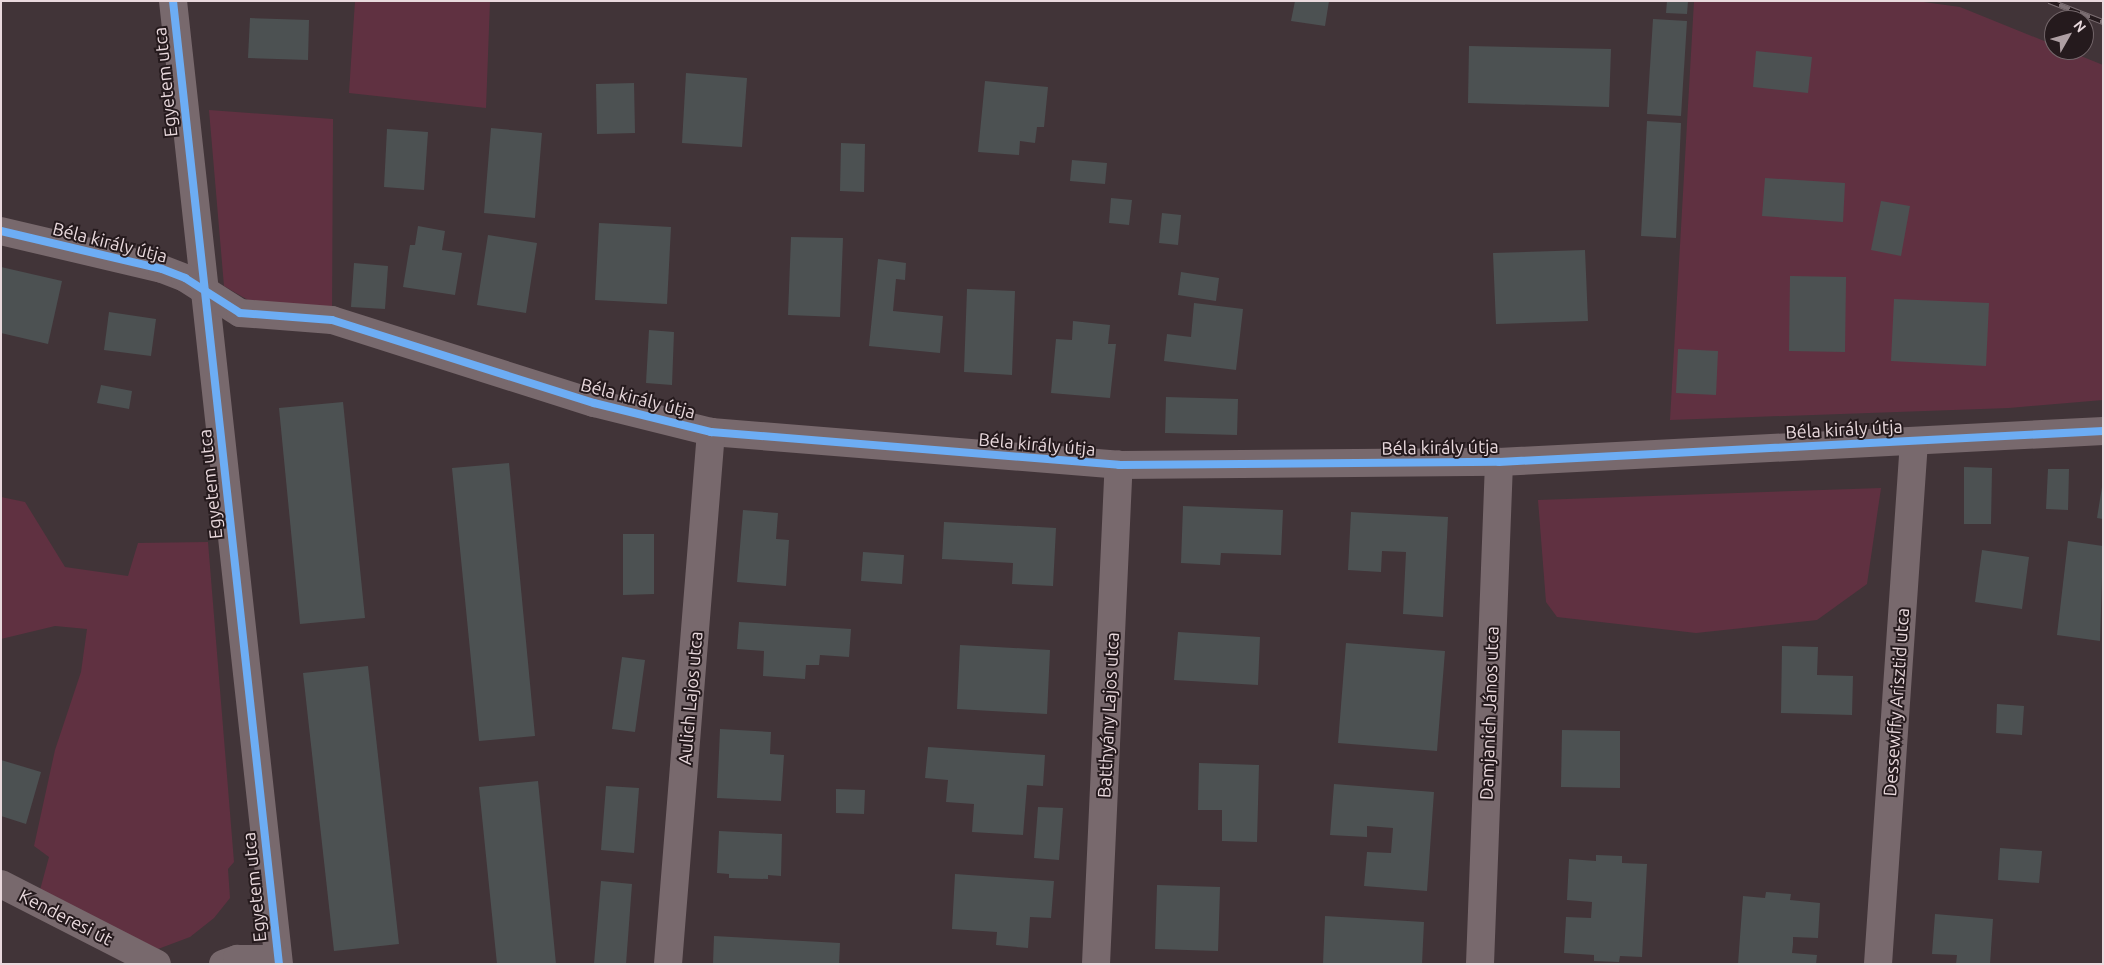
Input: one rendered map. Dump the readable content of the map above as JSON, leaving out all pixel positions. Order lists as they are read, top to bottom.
{
  "streets": {
    "street": [
      "Egyetem utca",
      "Béla király útja",
      "Aulich Lajos utca",
      "Dessewffy Arisztid utca",
      "Damjanich János utca",
      "Batthyány Lajos utca",
      "Kenderesi út"
    ]
  },
  "crossings": [
    ["Egyetem utca", "Béla király útja"],
    ["Béla király útja", "Aulich Lajos utca"],
    ["Béla király útja", "Dessewffy Arisztid utca"],
    ["Béla király útja", "Damjanich János utca"],
    ["Béla király útja", "Batthyány Lajos utca"]
  ],
  "north": "top right"
}
